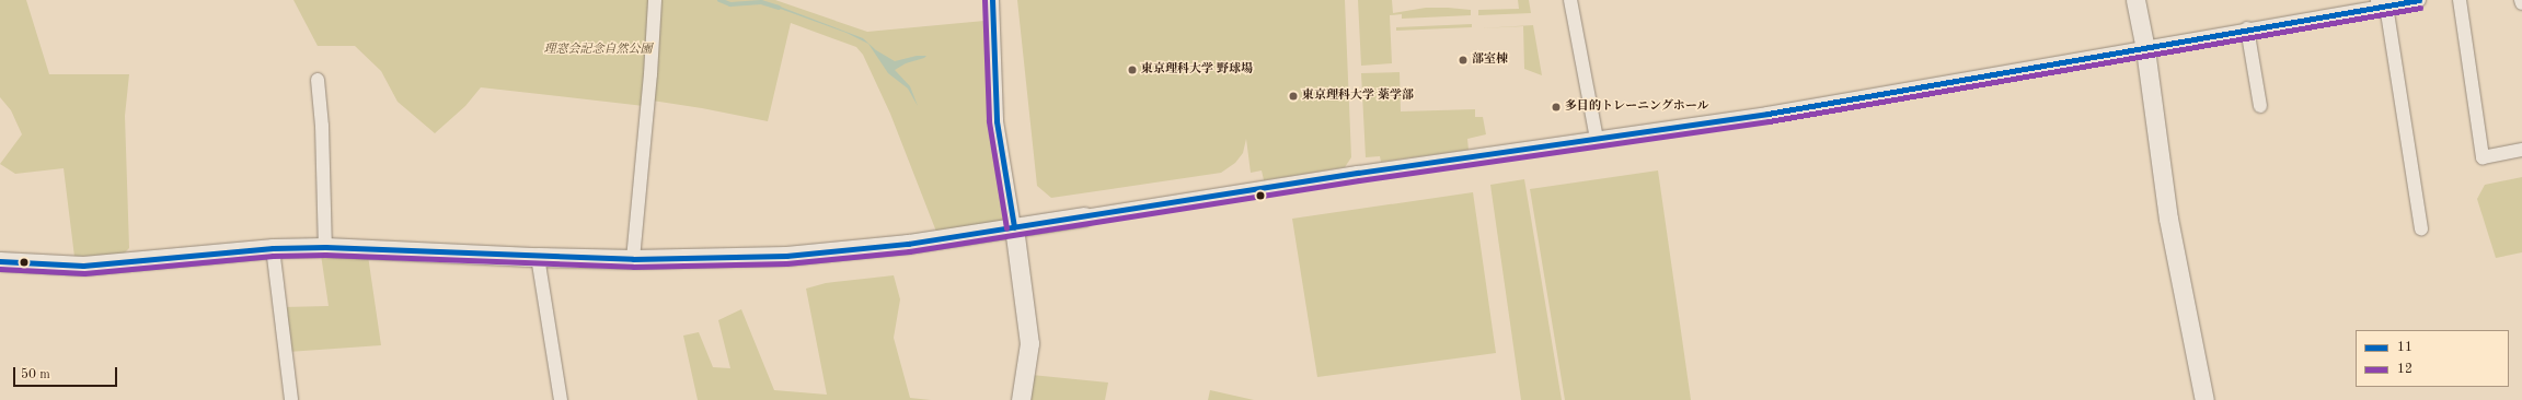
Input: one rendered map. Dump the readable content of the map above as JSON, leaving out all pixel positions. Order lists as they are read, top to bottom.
{
  "parks": ["理窓会記念自然公園"],
  "places": [
    "部室棟",
    "東京理科大学 野球場",
    "東京理科大学 薬学部",
    "多目的トレーニングホール"
  ],
  "lines": ["transit line 11", "transit line 12"],
  "legend": ["11", "12"],
  "scale_bar": "50 m"
}
